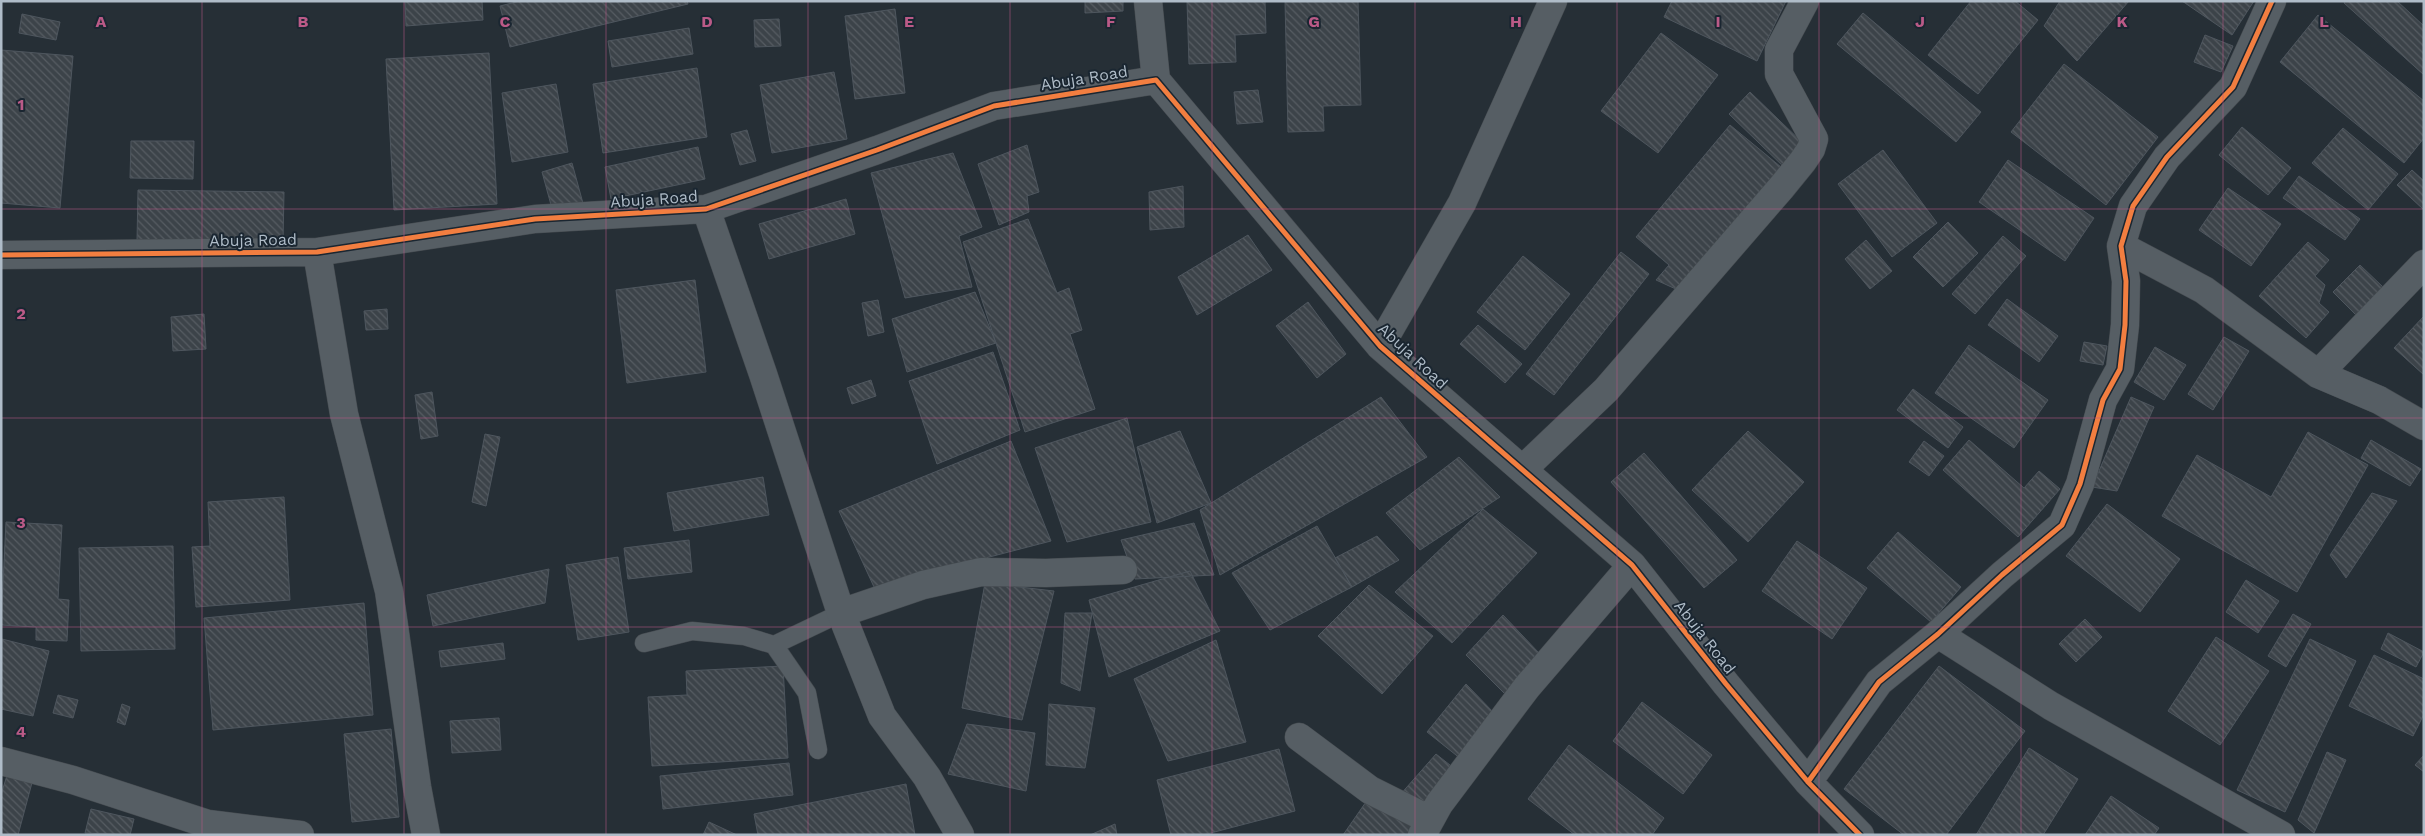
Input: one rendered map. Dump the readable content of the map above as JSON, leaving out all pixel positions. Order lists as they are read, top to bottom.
{
  "streets": {
    "street": ["Abuja Road"]
  },
  "grid": {
    "columns": [
      "A",
      "B",
      "C",
      "D",
      "E",
      "F",
      "G",
      "H",
      "I",
      "J",
      "K",
      "L"
    ],
    "rows": [
      "1",
      "2",
      "3",
      "4"
    ]
  }
}
